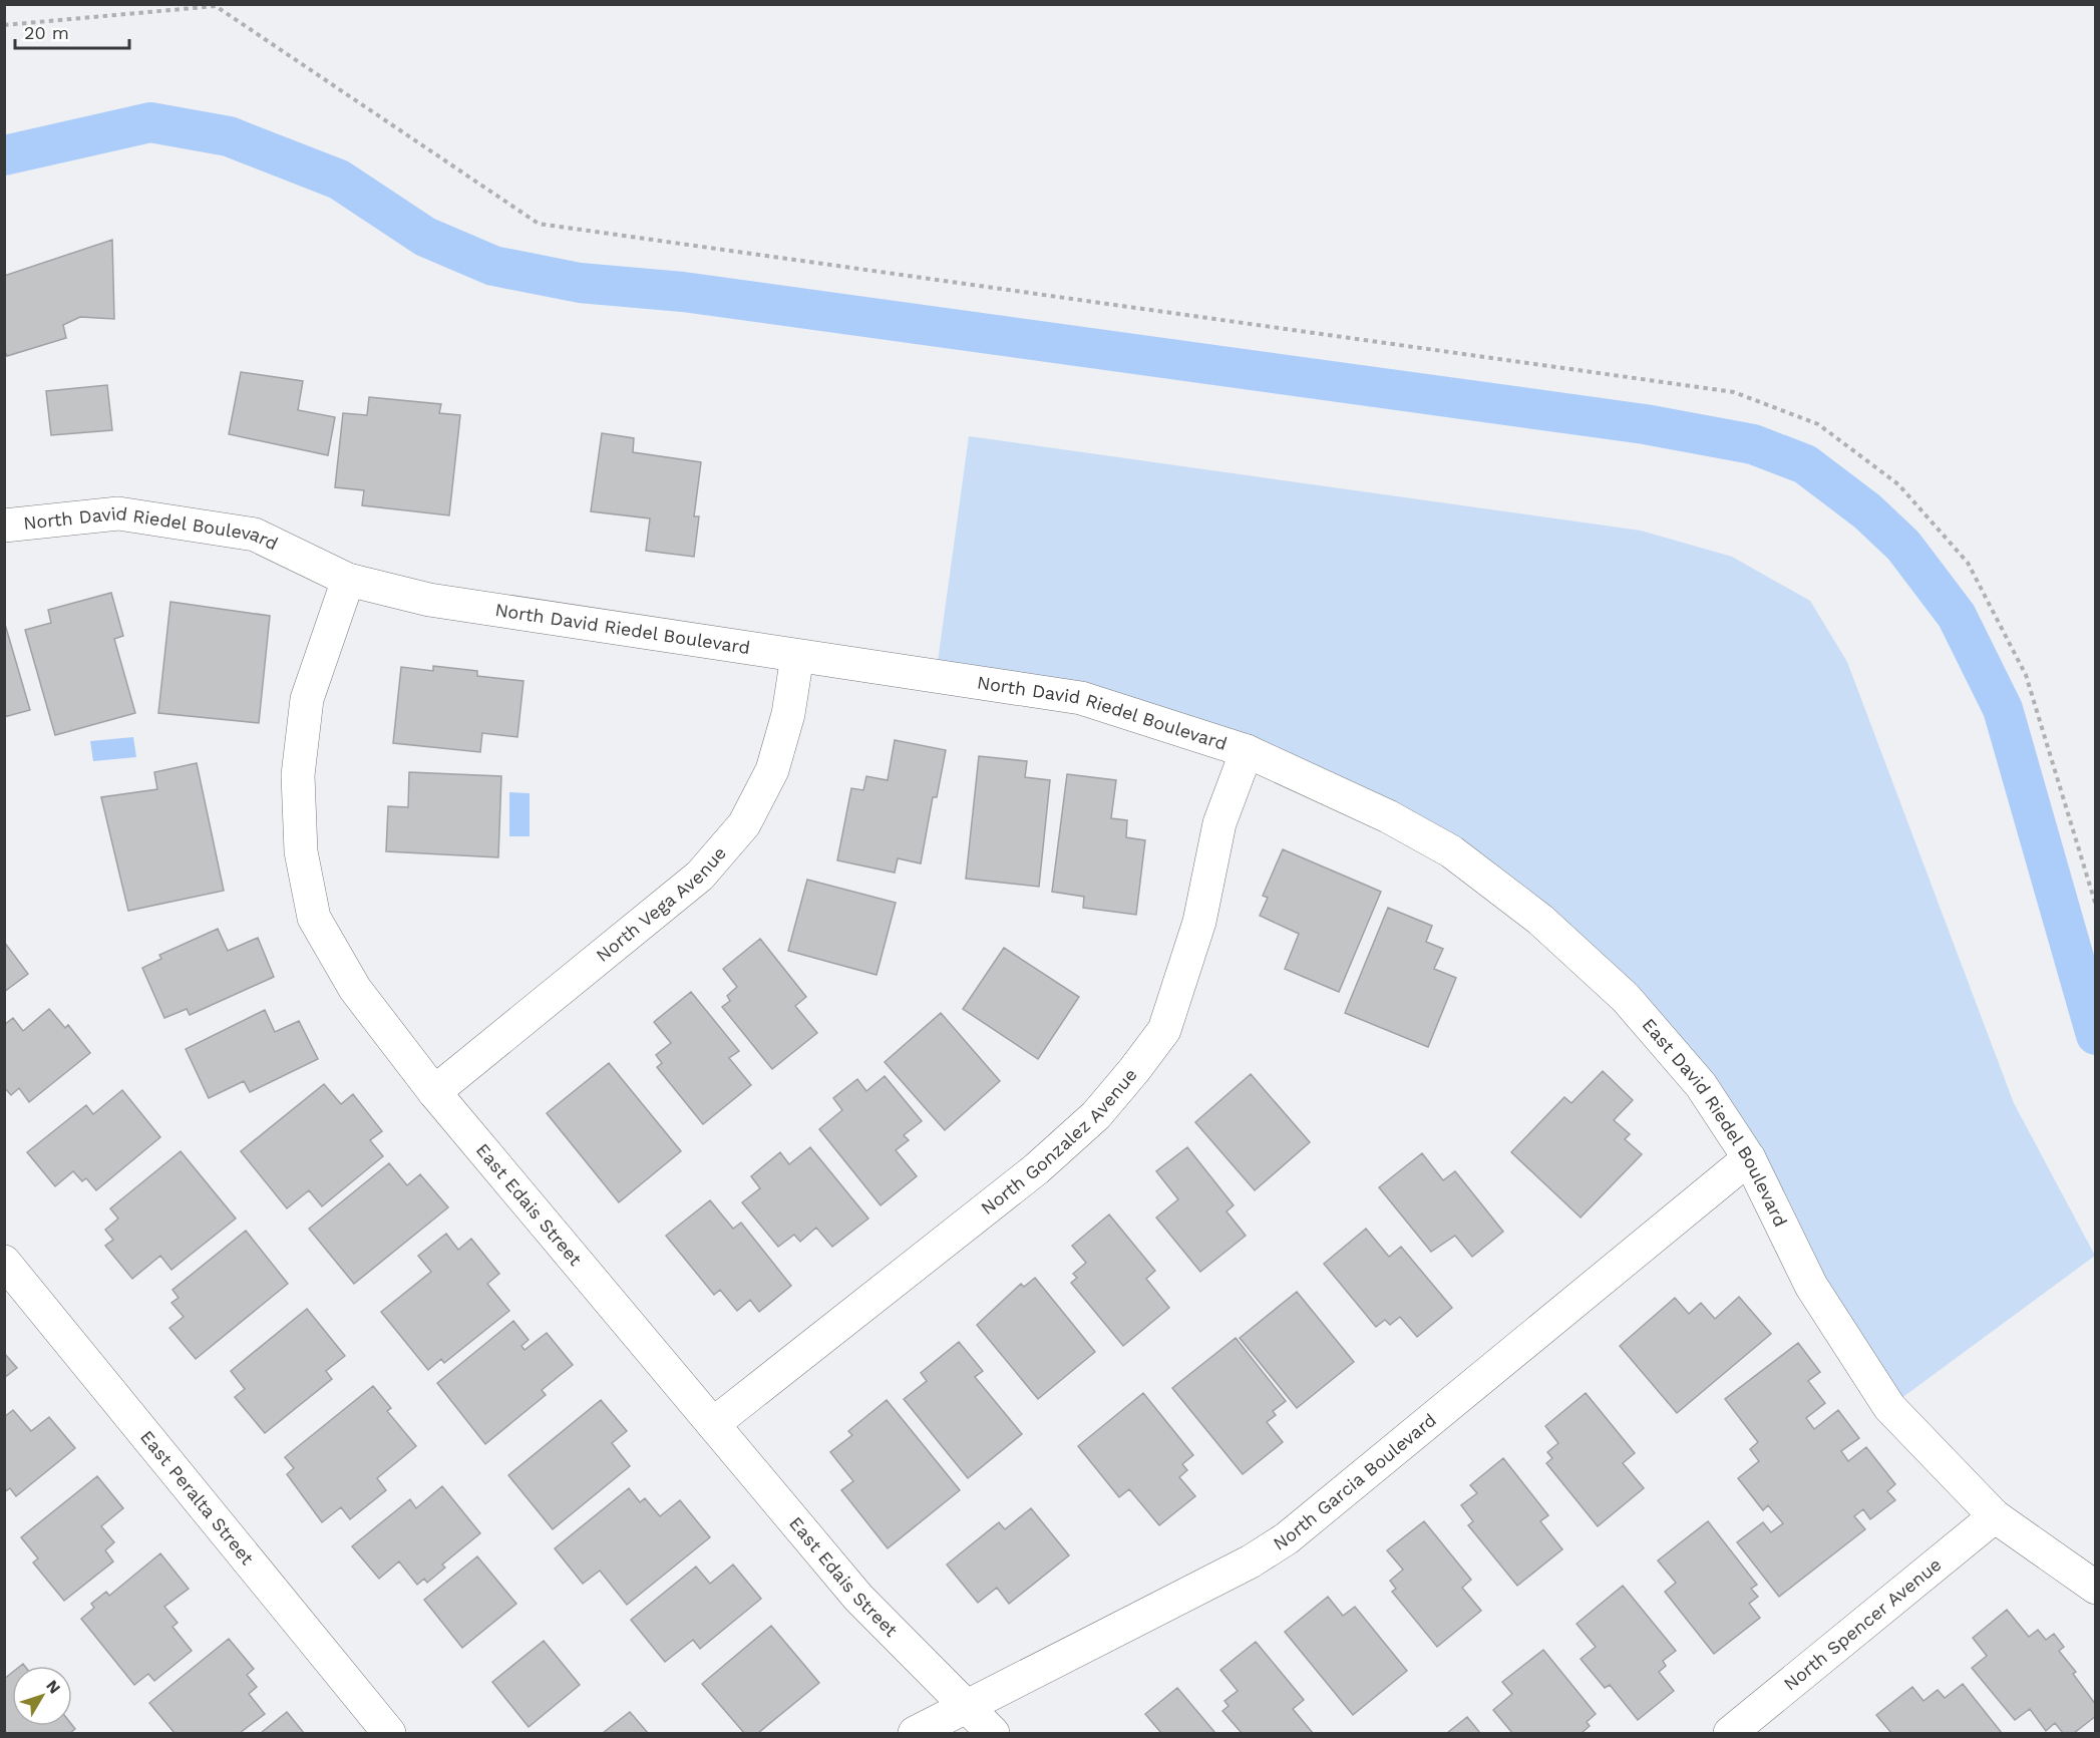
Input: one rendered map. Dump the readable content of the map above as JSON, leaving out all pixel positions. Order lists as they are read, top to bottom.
{
  "streets": {
    "street": [
      "North David Riedel Boulevard",
      "North Vega Avenue",
      "East David Riedel Boulevard",
      "North Gonzalez Avenue",
      "East Edais Street",
      "North Garcia Boulevard",
      "East Peralta Street",
      "North Spencer Avenue"
    ]
  },
  "crossings": [
    ["North David Riedel Boulevard", "North Vega Avenue"],
    ["North David Riedel Boulevard", "East David Riedel Boulevard"],
    ["North David Riedel Boulevard", "North Gonzalez Avenue"],
    ["North David Riedel Boulevard", "East Edais Street"],
    ["North Vega Avenue", "East Edais Street"],
    ["East David Riedel Boulevard", "North Gonzalez Avenue"],
    ["East David Riedel Boulevard", "North Garcia Boulevard"],
    ["East David Riedel Boulevard", "North Spencer Avenue"],
    ["North Gonzalez Avenue", "East Edais Street"],
    ["East Edais Street", "North Garcia Boulevard"]
  ],
  "scale_bar": "20 m",
  "north": "top right"
}
